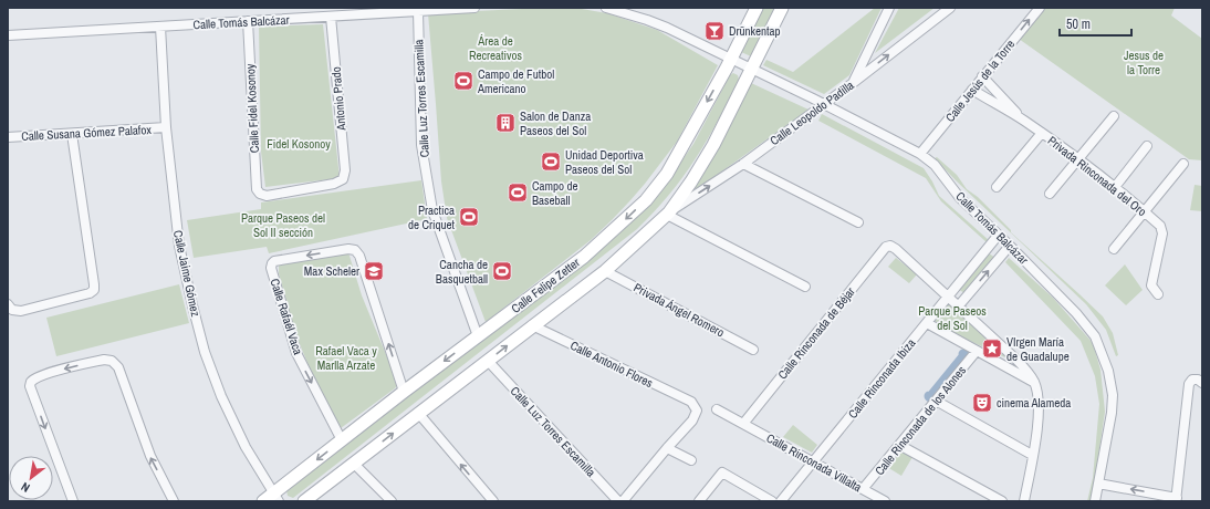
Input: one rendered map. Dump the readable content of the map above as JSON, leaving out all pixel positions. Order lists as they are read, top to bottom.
{
  "streets": {
    "main road": ["Calle Felipe Zetter"],
    "street": [
      "Calle Tomás Balcázar",
      "Calle Jesús de la Torre",
      "Antonio Prado",
      "Calle Luz Torres Escamilla",
      "Calle Fidel Kosonoy",
      "Calle Leopoldo Padilla",
      "Calle Susana Gómez Palafox",
      "Privada Rinconada del Oro",
      "Calle Jaime Gómez",
      "Privada Ángel Romero",
      "Calle Rafaél Vaca",
      "Calle Rinconada de Béjar",
      "Calle Antonio Flores",
      "Calle Rinconada Ibiza",
      "Calle Rinconada de los Alones",
      "Calle Rinconada Villalta"
    ]
  },
  "crossings": [
    ["Calle Tomás Balcázar", "Calle Jesús de la Torre"],
    ["Calle Tomás Balcázar", "Antonio Prado"],
    ["Calle Tomás Balcázar", "Calle Luz Torres Escamilla"],
    ["Calle Tomás Balcázar", "Calle Fidel Kosonoy"],
    ["Calle Tomás Balcázar", "Calle Leopoldo Padilla"],
    ["Calle Tomás Balcázar", "Calle Jaime Gómez"],
    ["Calle Tomás Balcázar", "Calle Felipe Zetter"],
    ["Calle Tomás Balcázar", "Calle Rinconada Ibiza"],
    ["Calle Jesús de la Torre", "Privada Rinconada del Oro"],
    ["Antonio Prado", "Calle Fidel Kosonoy"],
    ["Calle Luz Torres Escamilla", "Calle Felipe Zetter"],
    ["Calle Leopoldo Padilla", "Calle Felipe Zetter"],
    ["Calle Susana Gómez Palafox", "Calle Jaime Gómez"],
    ["Calle Jaime Gómez", "Calle Felipe Zetter"],
    ["Calle Felipe Zetter", "Privada Ángel Romero"],
    ["Calle Felipe Zetter", "Calle Rafaél Vaca"],
    ["Calle Felipe Zetter", "Calle Antonio Flores"],
    ["Calle Rinconada de Béjar", "Calle Rinconada Ibiza"],
    ["Calle Rinconada de Béjar", "Calle Rinconada Villalta"],
    ["Calle Rinconada Ibiza", "Calle Rinconada Villalta"],
    ["Calle Rinconada de los Alones", "Calle Rinconada Villalta"]
  ],
  "one_way": ["Calle Jesús de la Torre", "Calle Leopoldo Padilla"],
  "parks": [
    "Área de Recreativos",
    "Jesus de la Torre",
    "Fidel Kosonoy",
    "Parque Paseos del Sol II sección",
    "Parque Paseos del Sol",
    "Rafael Vaca y Marlla Arzate"
  ],
  "places": {
    "bar": ["Drünkentap"],
    "sports": [
      "Campo de Futbol Americano",
      "Unidad Deportiva Paseos del Sol",
      "Campo de Baseball",
      "Practica de Criquet",
      "Cancha de Basquetball"
    ],
    "building": ["Salon de Danza Paseos del Sol"],
    "school or university": ["Max Scheler"],
    "place": ["VIrgen María de Guadalupe"],
    "theatre": ["cinema Alameda"]
  },
  "scale_bar": "50 m",
  "north": "bottom left"
}
